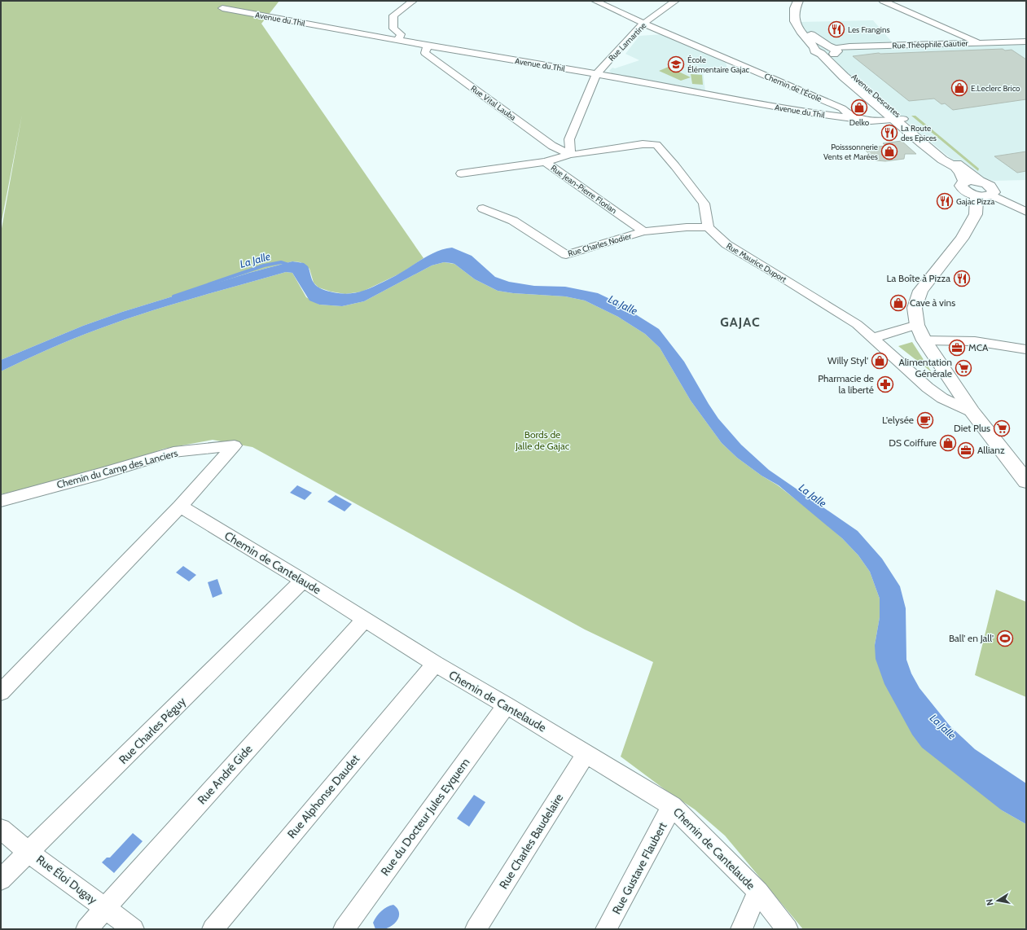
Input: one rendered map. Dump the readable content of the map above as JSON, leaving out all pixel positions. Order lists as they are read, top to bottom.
{
  "streets": {
    "main road": ["Avenue Descartes"],
    "street": [
      "Avenue du Thil",
      "Rue Lamartine",
      "Rue Théophile Gautier",
      "Chemin de l'École",
      "Rue Vital Lauba",
      "Rue Jean-Pierre Florian",
      "Rue Charles Nodier",
      "Rue Maurice Duport",
      "Chemin du Camp des Lanciers",
      "Chemin de Cantelaude",
      "Rue Charles Péguy",
      "Rue André Gide",
      "Rue Alphonse Daudet",
      "Rue du Docteur Jules Eyquem",
      "Rue Charles Baudelaire",
      "Rue Gustave Flaubert",
      "Rue Éloi Dugay"
    ]
  },
  "crossings": [
    ["Avenue du Thil", "Rue Lamartine"],
    ["Avenue du Thil", "Chemin de l'École"],
    ["Avenue du Thil", "Rue Vital Lauba"],
    ["Rue Lamartine", "Chemin de l'École"],
    ["Rue Théophile Gautier", "Avenue Descartes"],
    ["Chemin de l'École", "Avenue Descartes"],
    ["Rue Vital Lauba", "Rue Jean-Pierre Florian"],
    ["Rue Jean-Pierre Florian", "Rue Charles Nodier"],
    ["Rue Charles Nodier", "Rue Maurice Duport"],
    ["Chemin du Camp des Lanciers", "Chemin de Cantelaude"],
    ["Chemin de Cantelaude", "Rue Charles Péguy"],
    ["Chemin de Cantelaude", "Rue André Gide"],
    ["Chemin de Cantelaude", "Rue Alphonse Daudet"],
    ["Chemin de Cantelaude", "Rue du Docteur Jules Eyquem"],
    ["Chemin de Cantelaude", "Rue Charles Baudelaire"],
    ["Chemin de Cantelaude", "Rue Gustave Flaubert"],
    ["Rue Charles Péguy", "Rue Éloi Dugay"],
    ["Rue André Gide", "Rue Éloi Dugay"]
  ],
  "districts": ["GAJAC"],
  "water": ["La Jalle"],
  "parks": ["Bords de Jalle de Gajac"],
  "places": {
    "restaurant": [
      "Les Frangins",
      "La Route des Epices",
      "Gajac Pizza",
      "La Boîte à Pizza"
    ],
    "school or university": ["École Élémentaire Gajac"],
    "shop": [
      "E.Leclerc Brico",
      "Delko",
      "Poisssonnerie Vents et Marées",
      "Cave à vins",
      "Willy Styl'",
      "DS Coiffure"
    ],
    "office": ["MCA", "Allianz"],
    "supermarket": ["Alimentation Générale", "Diet Plus"],
    "pharmacy": ["Pharmacie de la liberté"],
    "cafe": ["L'elysée"],
    "sports": ["Ball' en Jall'"]
  },
  "north": "left"
}
